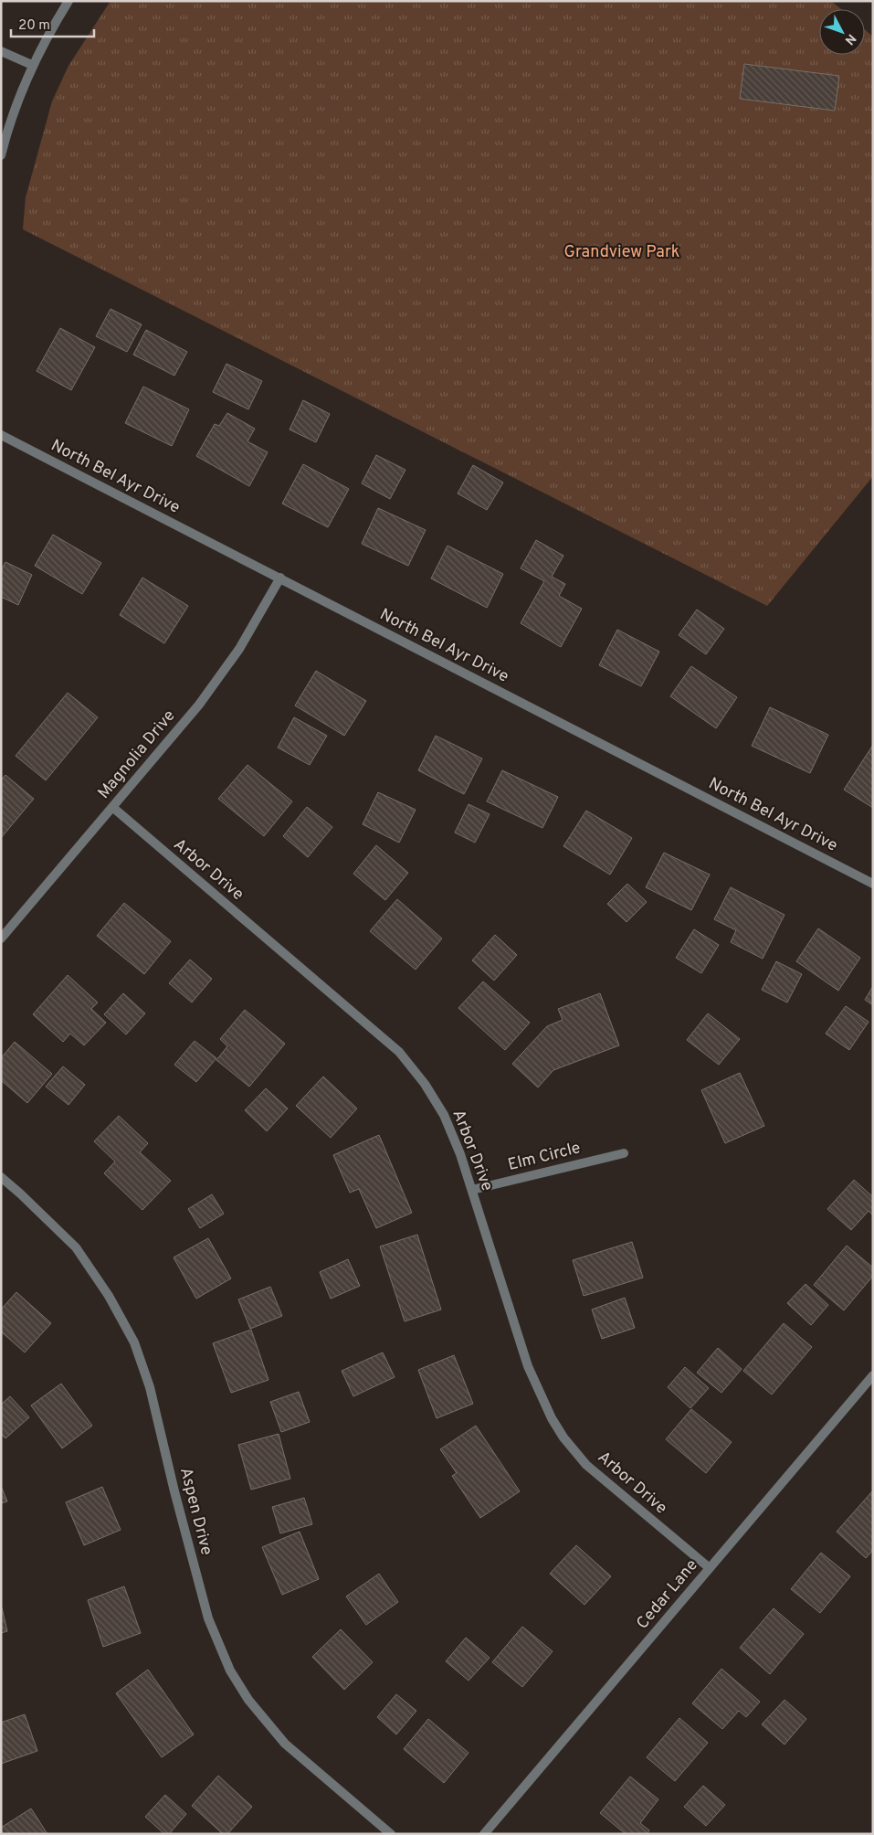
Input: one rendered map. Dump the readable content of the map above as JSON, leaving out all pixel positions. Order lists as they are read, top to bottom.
{
  "streets": {
    "street": [
      "North Bel Ayr Drive",
      "Magnolia Drive",
      "Arbor Drive",
      "Elm Circle",
      "Aspen Drive",
      "Cedar Lane"
    ]
  },
  "crossings": [
    ["North Bel Ayr Drive", "Magnolia Drive"],
    ["Magnolia Drive", "Arbor Drive"],
    ["Arbor Drive", "Elm Circle"],
    ["Arbor Drive", "Cedar Lane"]
  ],
  "parks": ["Grandview Park"],
  "scale_bar": "20 m",
  "north": "bottom right"
}
